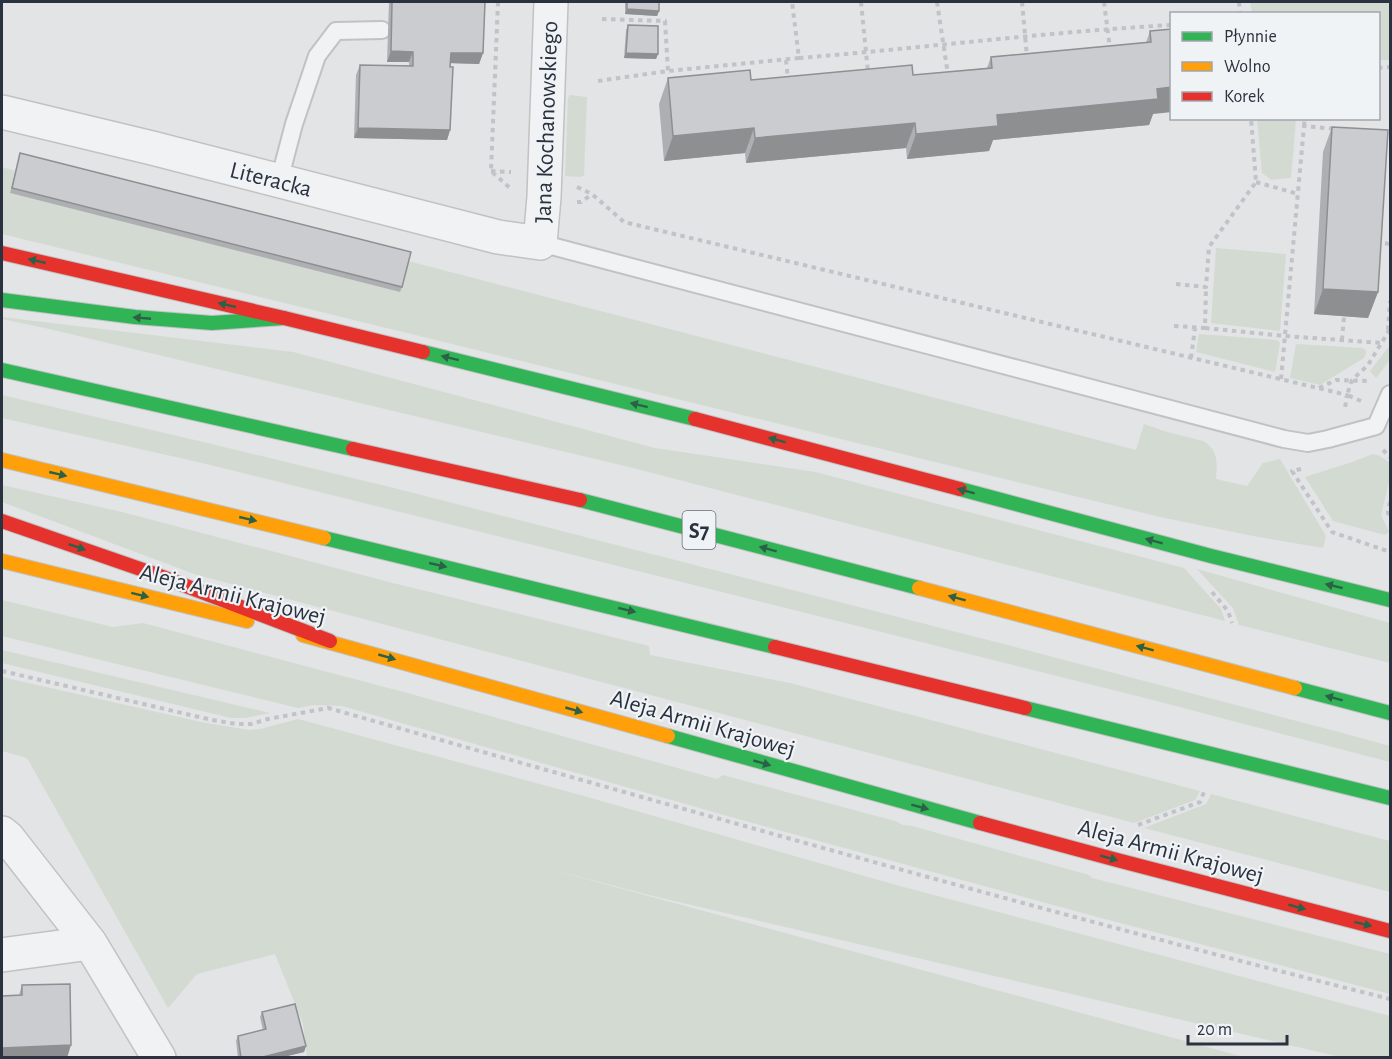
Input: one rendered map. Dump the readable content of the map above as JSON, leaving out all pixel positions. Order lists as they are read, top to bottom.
{
  "streets": {
    "main road": ["S7", "Aleja Armii Krajowej"],
    "street": ["Jana Kochanowskiego", "Literacka"]
  },
  "crossings": [
    ["Jana Kochanowskiego", "Literacka"]
  ],
  "legend": ["Płynnie", "Wolno", "Korek"],
  "scale_bar": "20 m"
}
